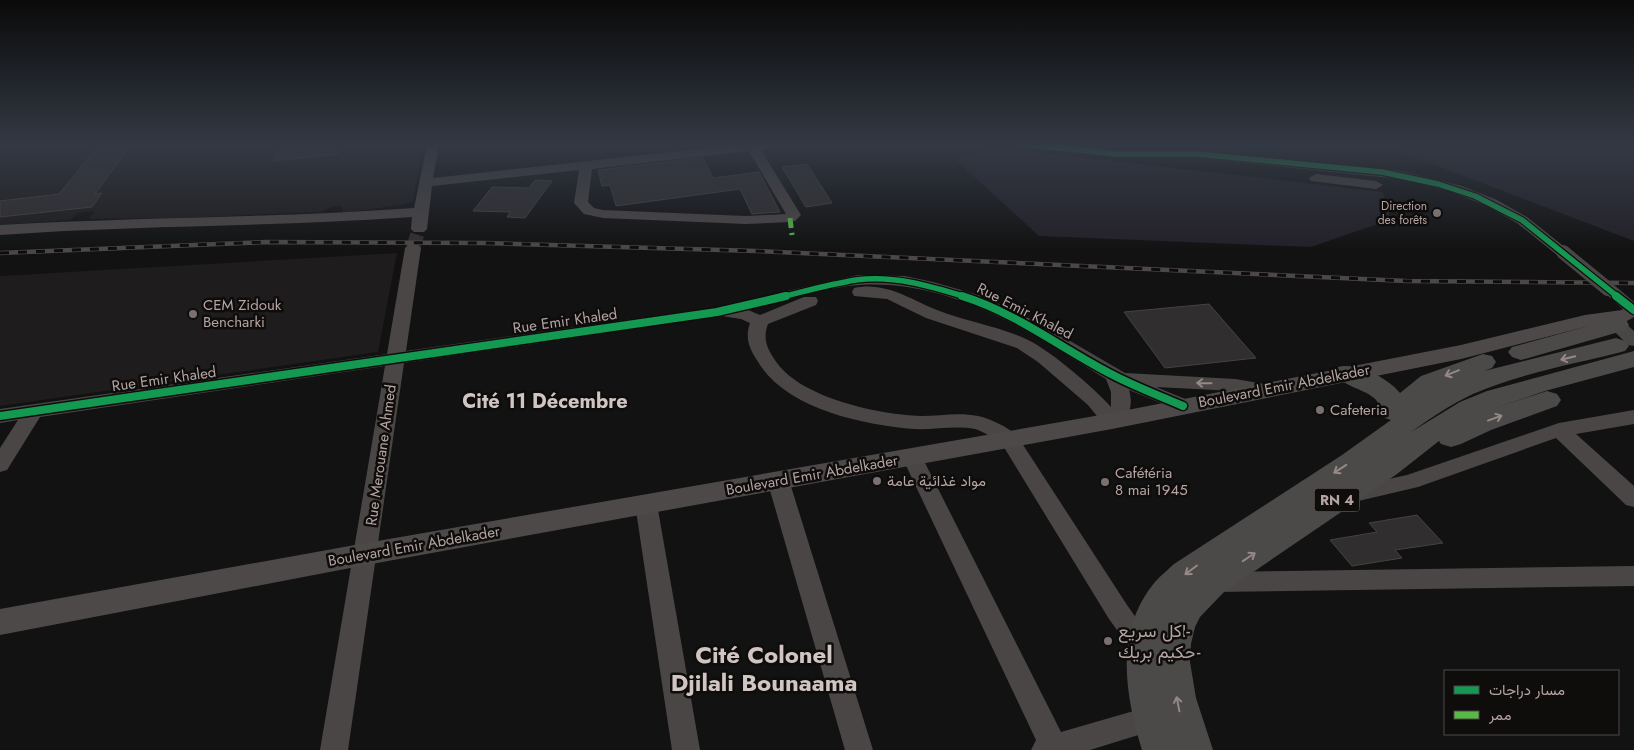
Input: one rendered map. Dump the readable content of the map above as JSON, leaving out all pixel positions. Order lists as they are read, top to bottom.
{
  "streets": {
    "highway": ["RN 4"],
    "main road": ["Boulevard Emir Abdelkader"],
    "street": ["Rue Emir Khaled", "Rue Merouane Ahmed"]
  },
  "crossings": [
    ["Rue Emir Khaled", "Boulevard Emir Abdelkader"],
    ["Rue Emir Khaled", "Rue Merouane Ahmed"],
    ["Boulevard Emir Abdelkader", "Rue Merouane Ahmed"],
    ["Boulevard Emir Abdelkader", "RN 4"]
  ],
  "districts": ["Cité 11 Décembre", "Cité Colonel Djilali Bounaama"],
  "places": [
    "Direction des forêts",
    "CEM Zidouk Bencharki",
    "Cafeteria",
    "مواد غذائية عامة",
    "Cafétéria 8 mai 1945",
    "اكل سريع- حكيم بريك-"
  ],
  "legend": ["مسار دراجات", "ممر"]
}
